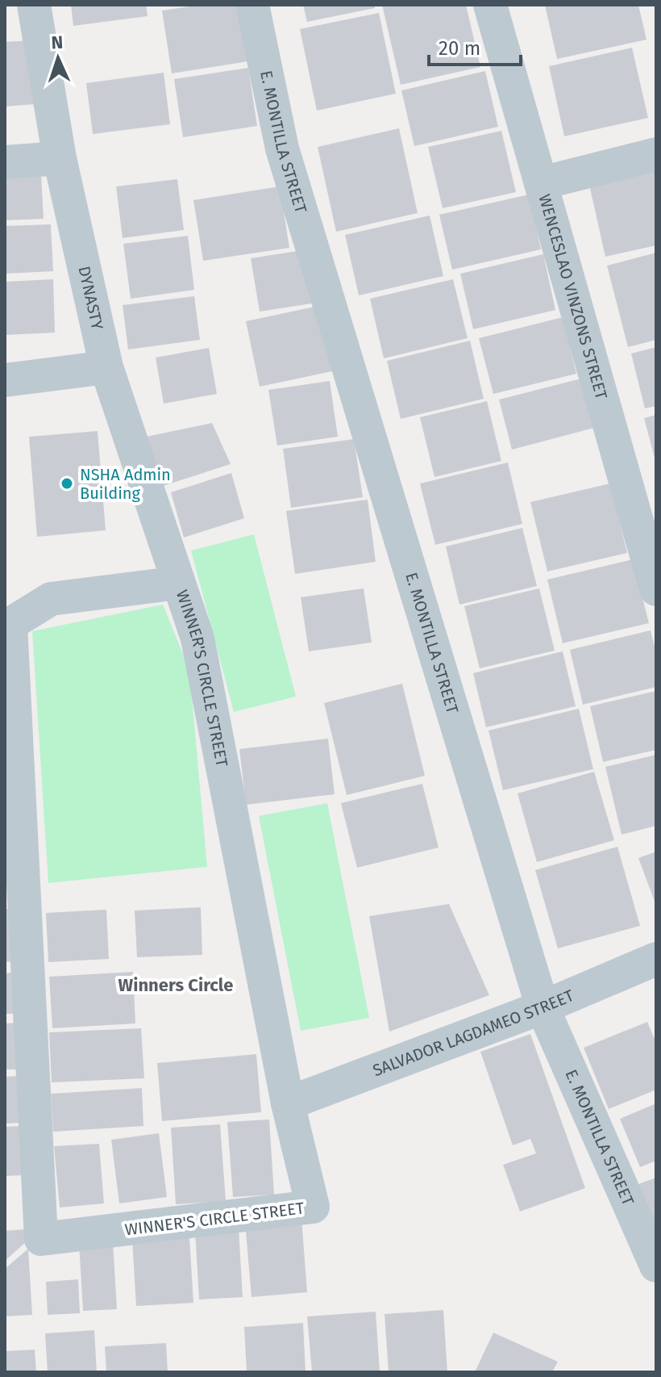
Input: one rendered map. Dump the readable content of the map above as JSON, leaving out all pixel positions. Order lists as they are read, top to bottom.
{
  "streets": {
    "street": [
      "E. MONTILLA STREET",
      "WENCESLAO VINZONS STREET",
      "DYNASTY",
      "WINNER'S CIRCLE STREET",
      "SALVADOR LAGDAMEO STREET"
    ]
  },
  "crossings": [
    ["E. MONTILLA STREET", "SALVADOR LAGDAMEO STREET"],
    ["DYNASTY", "WINNER'S CIRCLE STREET"],
    ["WINNER'S CIRCLE STREET", "SALVADOR LAGDAMEO STREET"]
  ],
  "districts": ["Winners Circle"],
  "places": ["NSHA Admin Building"],
  "scale_bar": "20 m",
  "north": "top"
}
